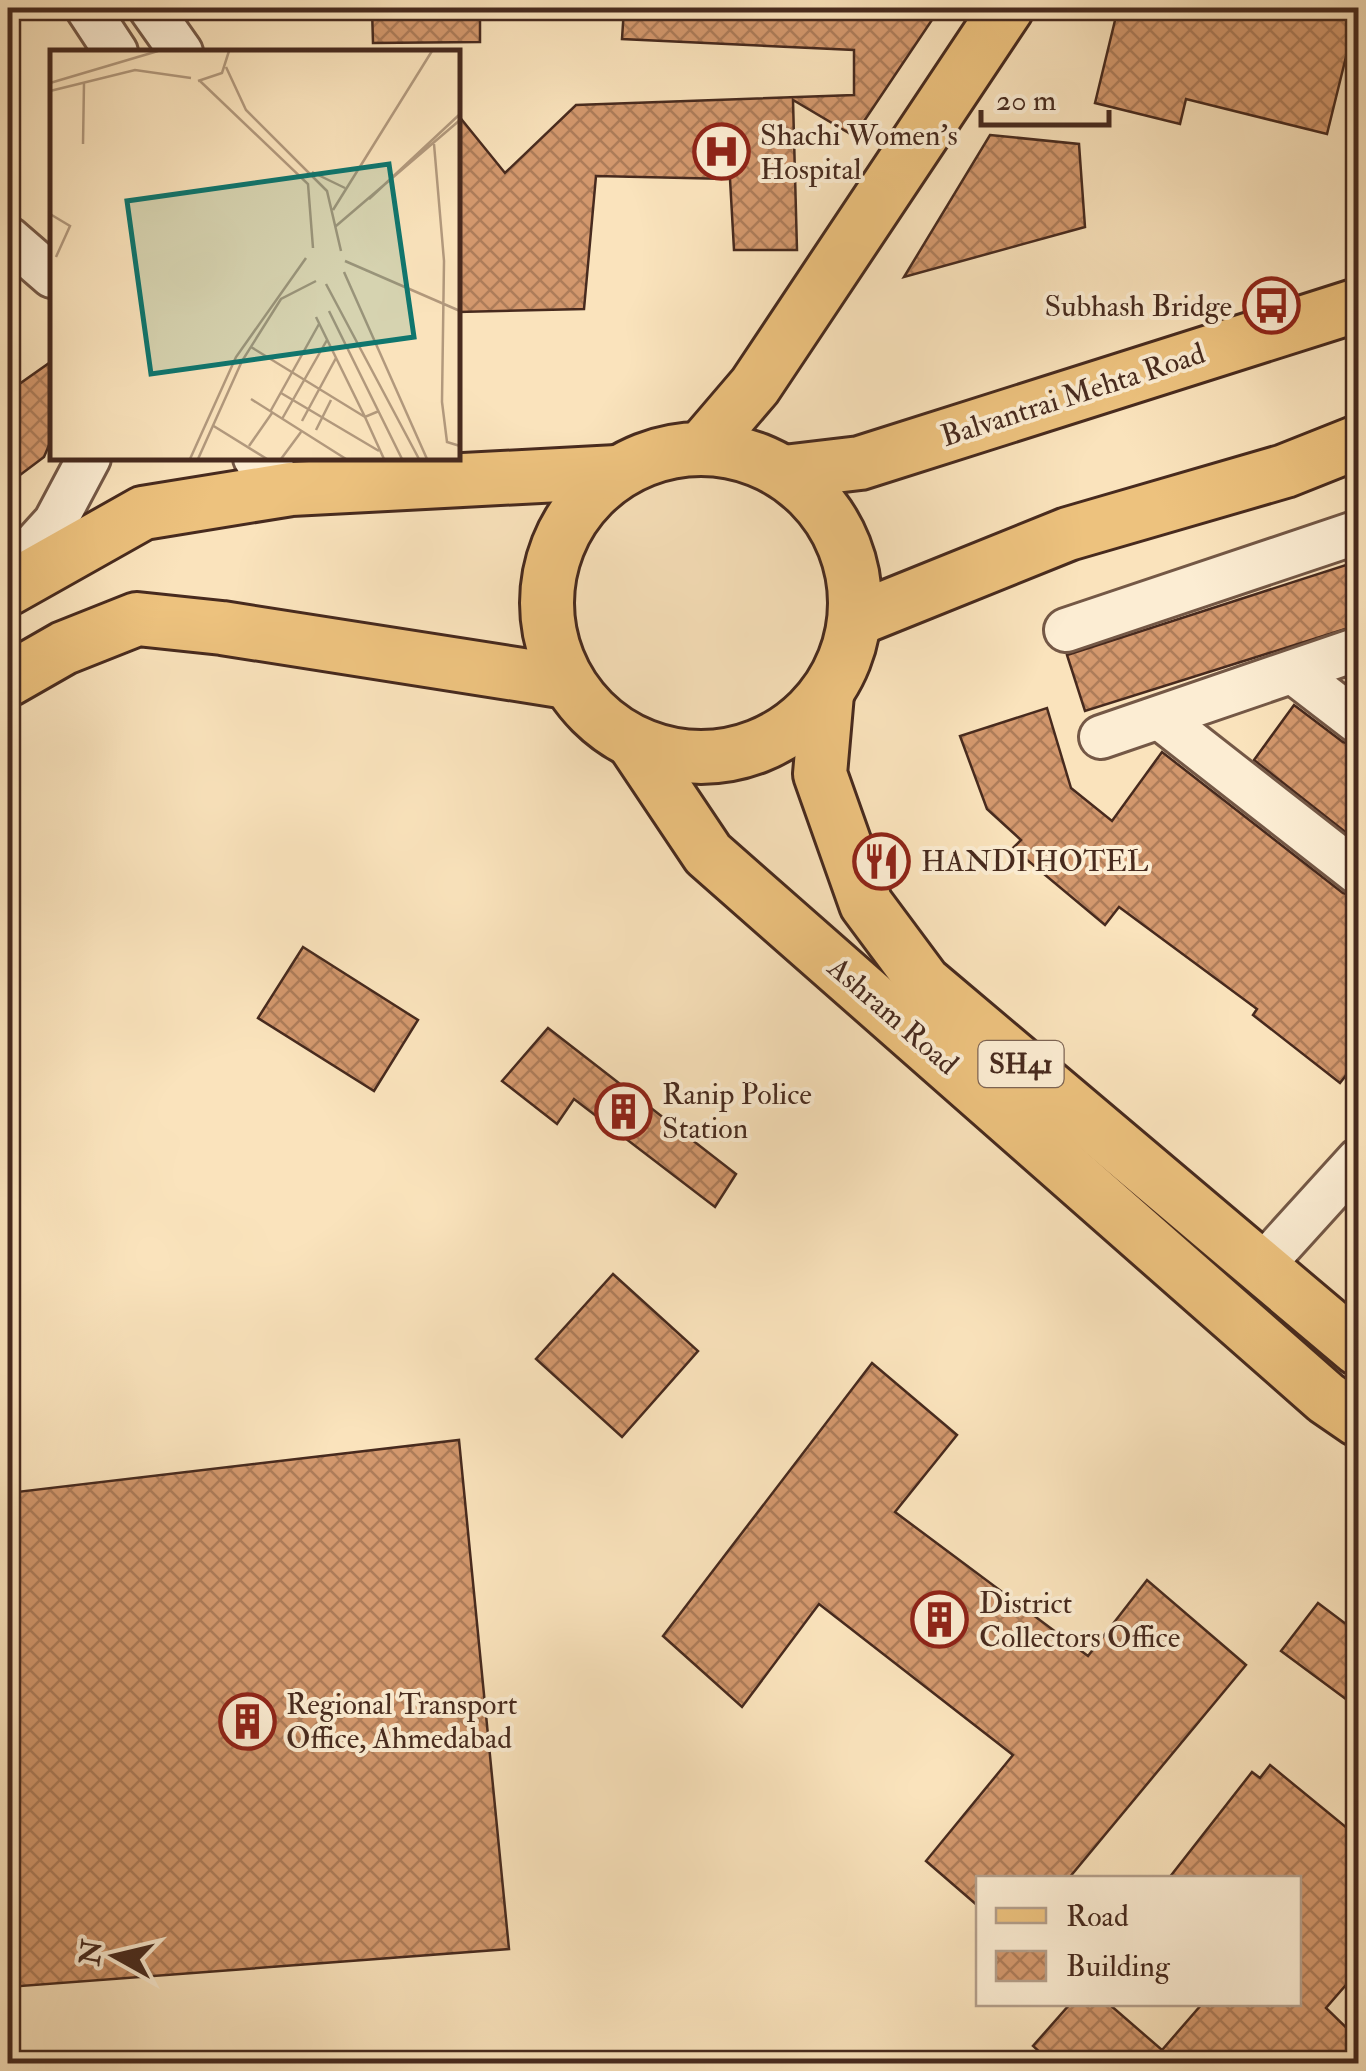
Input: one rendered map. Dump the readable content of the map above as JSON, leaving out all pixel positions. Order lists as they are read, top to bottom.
{
  "streets": {
    "main road": ["Balvantrai Mehta Road", "Ashram Road", "SH41"]
  },
  "crossings": [
    ["Balvantrai Mehta Road", "Ashram Road"]
  ],
  "places": {
    "hospital": ["Shachi Women's Hospital"],
    "bus stop": ["Subhash Bridge"],
    "restaurant": ["HANDI HOTEL"],
    "building": ["Ranip Police Station", "District Collectors Office", "Regional Transport Office, Ahmedabad"]
  },
  "legend": ["Road", "Building"],
  "scale_bar": "20 m",
  "north": "left"
}
